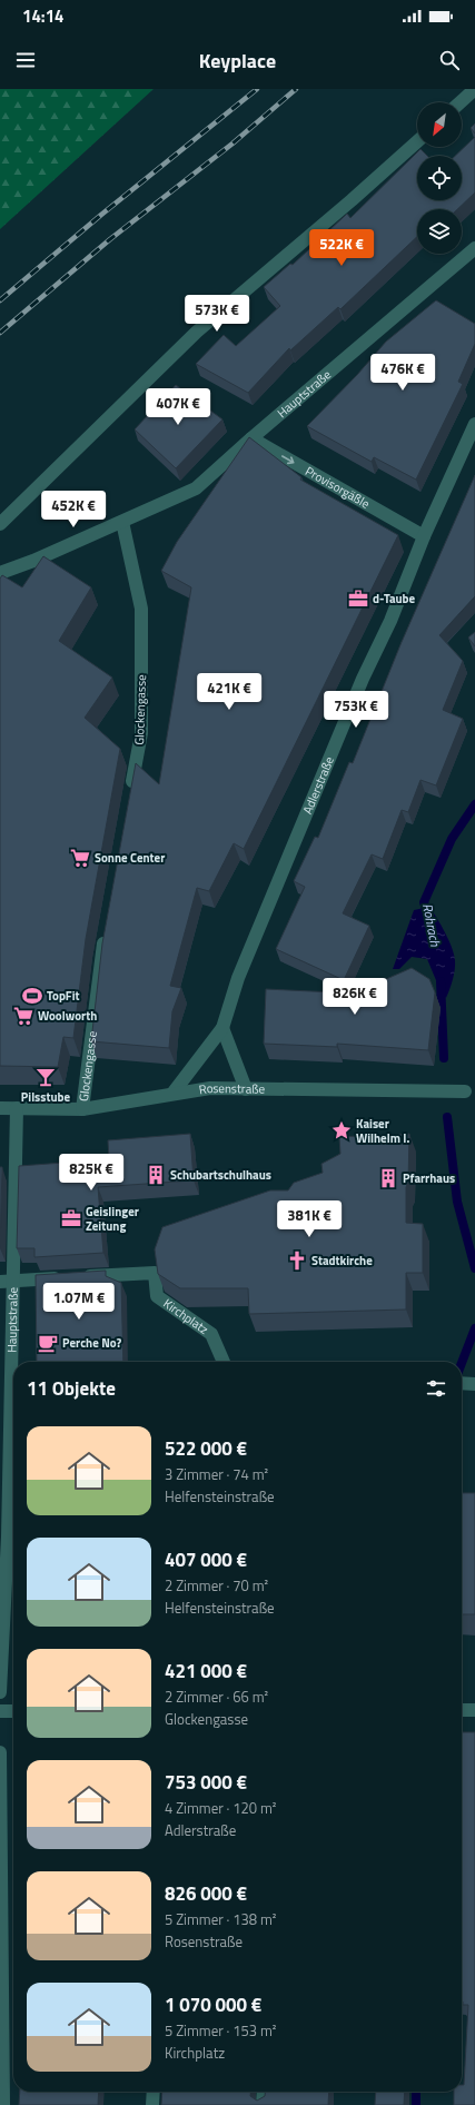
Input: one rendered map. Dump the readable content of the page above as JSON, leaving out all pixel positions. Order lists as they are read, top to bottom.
{
  "streets": {
    "street": [
      "Hauptstraße",
      "Provisorgäßle",
      "Glockengasse",
      "Adlerstraße",
      "Rosenstraße",
      "Kirchplatz"
    ]
  },
  "crossings": [
    ["Hauptstraße", "Provisorgäßle"],
    ["Hauptstraße", "Glockengasse"],
    ["Hauptstraße", "Rosenstraße"],
    ["Hauptstraße", "Kirchplatz"],
    ["Provisorgäßle", "Adlerstraße"],
    ["Glockengasse", "Rosenstraße"],
    ["Adlerstraße", "Rosenstraße"]
  ],
  "one_way": ["Provisorgäßle"],
  "water": ["Rohrach"],
  "places": {
    "office": ["d-Taube", "Geislinger Zeitung"],
    "supermarket": ["Sonne Center", "Woolworth"],
    "sports": ["TopFit"],
    "bar": ["Pilsstube"],
    "place": ["Kaiser Wilhelm I."],
    "building": ["Schubartschulhaus", "Pfarrhaus"],
    "church": ["Stadtkirche"],
    "cafe": ["Perche No?"]
  },
  "north": "bottom left",
  "page": {
    "status": "14:14",
    "header": "Keyplace",
    "price": [
      "522K €",
      "573K €",
      "476K €",
      "407K €",
      "452K €",
      "421K €",
      "753K €",
      "826K €",
      "825K €",
      "381K €",
      "1.07M €"
    ],
    "heading": "11 Objekte",
    "list": [
      {
        "name": "522 000 €",
        "note": "3 Zimmer · 74 m² · Helfensteinstraße"
      },
      {
        "name": "407 000 €",
        "note": "2 Zimmer · 70 m² · Helfensteinstraße"
      },
      {
        "name": "421 000 €",
        "note": "2 Zimmer · 66 m² · Glockengasse"
      },
      {
        "name": "753 000 €",
        "note": "4 Zimmer · 120 m² · Adlerstraße"
      },
      {
        "name": "826 000 €",
        "note": "5 Zimmer · 138 m² · Rosenstraße"
      },
      {
        "name": "1 070 000 €",
        "note": "5 Zimmer · 153 m² · Kirchplatz"
      }
    ]
  }
}
